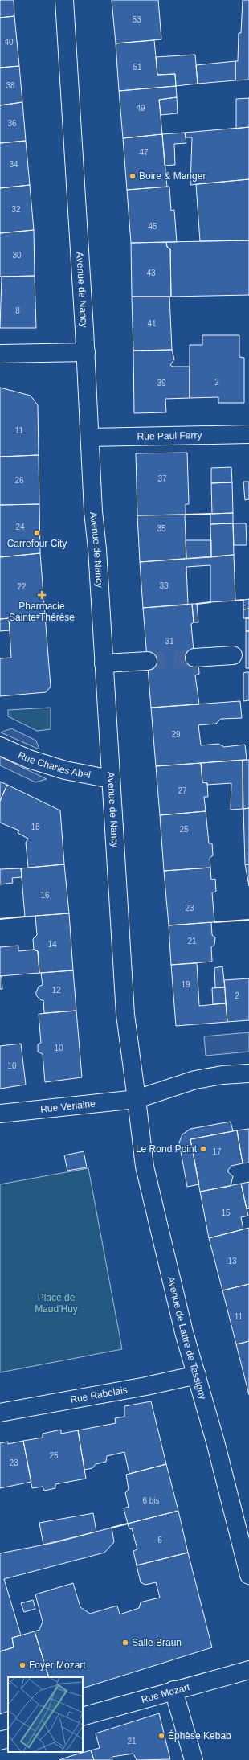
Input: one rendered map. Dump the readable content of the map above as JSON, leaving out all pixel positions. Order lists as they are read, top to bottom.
{
  "streets": {
    "main road": [
      "Avenue de Nancy",
      "Rue Paul Ferry",
      "Rue Charles Abel",
      "Rue Verlaine",
      "Avenue de Lattre de Tassigny",
      "Rue Rabelais",
      "Rue Mozart"
    ]
  },
  "crossings": [
    ["Avenue de Nancy", "Rue Paul Ferry"],
    ["Avenue de Nancy", "Rue Charles Abel"],
    ["Avenue de Nancy", "Rue Verlaine"],
    ["Avenue de Nancy", "Avenue de Lattre de Tassigny"],
    ["Rue Verlaine", "Avenue de Lattre de Tassigny"],
    ["Avenue de Lattre de Tassigny", "Rue Rabelais"]
  ],
  "parks": ["Place de Maud'Huy"],
  "places": {
    "other": [
      "Boire & Manger",
      "Carrefour City",
      "Le Rond Point",
      "Salle Braun",
      "Foyer Mozart",
      "Éphèse Kebab"
    ],
    "health": ["Pharmacie Sainte-Thérèse"]
  },
  "house_numbers": [
    "53",
    "40",
    "51",
    "38",
    "49",
    "36",
    "47",
    "34",
    "32",
    "45",
    "30",
    "43",
    "8",
    "41",
    "2",
    "39",
    "11",
    "37",
    "26",
    "24",
    "35",
    "33",
    "22",
    "31",
    "29",
    "27",
    "18",
    "25",
    "16",
    "23",
    "21",
    "14",
    "19",
    "12",
    "2",
    "10",
    "10",
    "17",
    "15",
    "13",
    "11",
    "25",
    "23",
    "6 bis",
    "6",
    "21"
  ]
}
